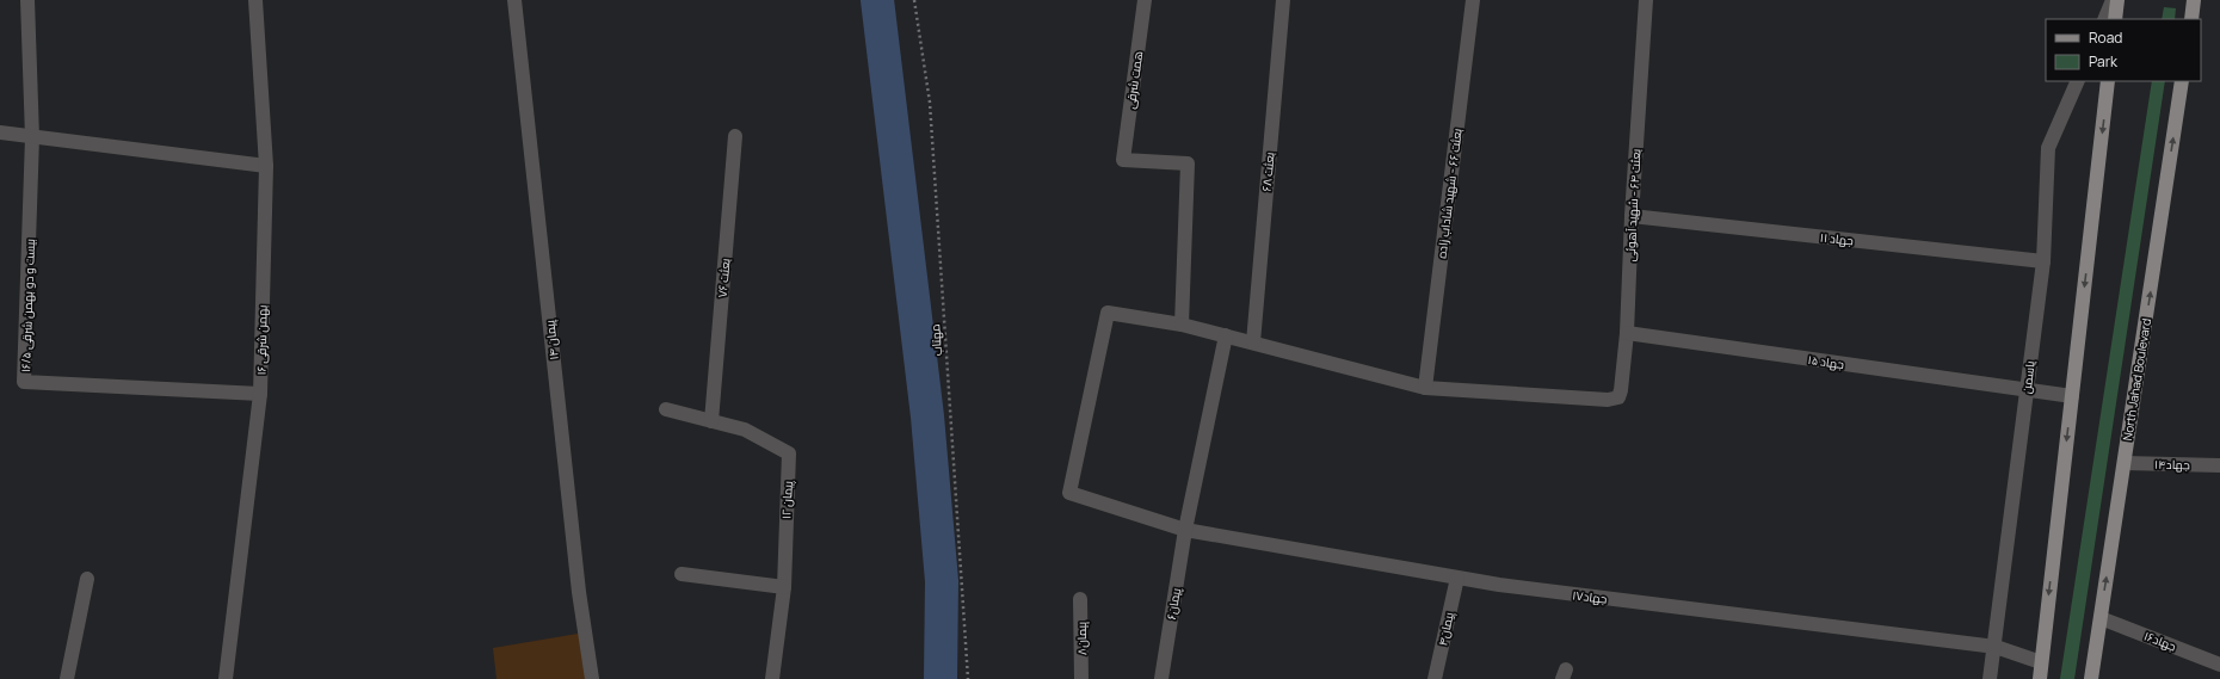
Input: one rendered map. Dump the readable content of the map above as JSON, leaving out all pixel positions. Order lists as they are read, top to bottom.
{
  "streets": {
    "main road": ["North Jahad Boulevard"],
    "street": [
      "همت شرقی",
      "بعثت ۶۸",
      "بعثت ۶۶ - شهید شاداب زاده",
      "بعثت ۶۴ - شهید آهوئی",
      "جهاد ۱۱",
      "بعثت ۷۶",
      "بیست و دو بهمن شرقی ۱۶/۵",
      "بهمن شرقی ۱۶",
      "پیمان ۱۴",
      "جهاد ۱۵",
      "یاسمن",
      "جهاد۱۴",
      "پیمان ۱۲",
      "جهاد۱۷",
      "پیمان۶",
      "پیمان۴",
      "پیمان۸",
      "جهاد۱۶"
    ],
    "path": ["مهتاب"]
  },
  "crossings": [
    ["همت شرقی", "جهاد۱۷"],
    ["بعثت ۶۶ - شهید شاداب زاده", "بعثت ۶۴ - شهید آهوئی"],
    ["بعثت ۶۴ - شهید آهوئی", "جهاد ۱۱"],
    ["بعثت ۶۴ - شهید آهوئی", "جهاد ۱۵"],
    ["جهاد ۱۱", "یاسمن"],
    ["بعثت ۷۶", "پیمان ۱۲"],
    ["بیست و دو بهمن شرقی ۱۶/۵", "بهمن شرقی ۱۶"],
    ["جهاد ۱۵", "یاسمن"],
    ["یاسمن", "جهاد۱۷"],
    ["North Jahad Boulevard", "جهاد۱۴"],
    ["North Jahad Boulevard", "جهاد۱۶"],
    ["جهاد۱۷", "پیمان۶"],
    ["جهاد۱۷", "پیمان۴"]
  ],
  "legend": ["Road", "Park"]
}
